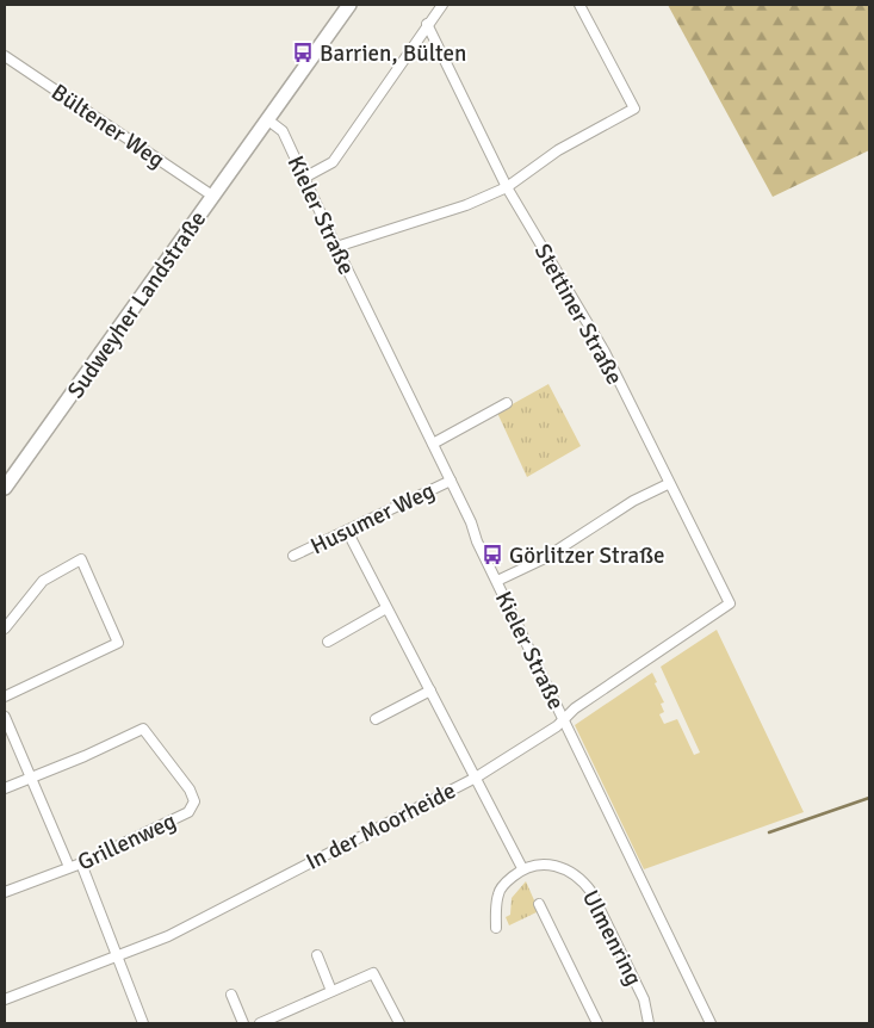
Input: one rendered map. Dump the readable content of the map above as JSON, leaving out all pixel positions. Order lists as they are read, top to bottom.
{
  "streets": {
    "main road": ["Sudweyher Landstraße"],
    "street": [
      "Bültener Weg",
      "Kieler Straße",
      "Stettiner Straße",
      "Husumer Weg",
      "In der Moorheide",
      "Grillenweg",
      "Ulmenring"
    ]
  },
  "crossings": [
    ["Bültener Weg", "Sudweyher Landstraße"],
    ["Kieler Straße", "Sudweyher Landstraße"],
    ["Kieler Straße", "Husumer Weg"],
    ["Kieler Straße", "In der Moorheide"],
    ["Stettiner Straße", "In der Moorheide"]
  ],
  "places": {
    "bus stop": ["Barrien, Bülten", "Görlitzer Straße"]
  }
}
